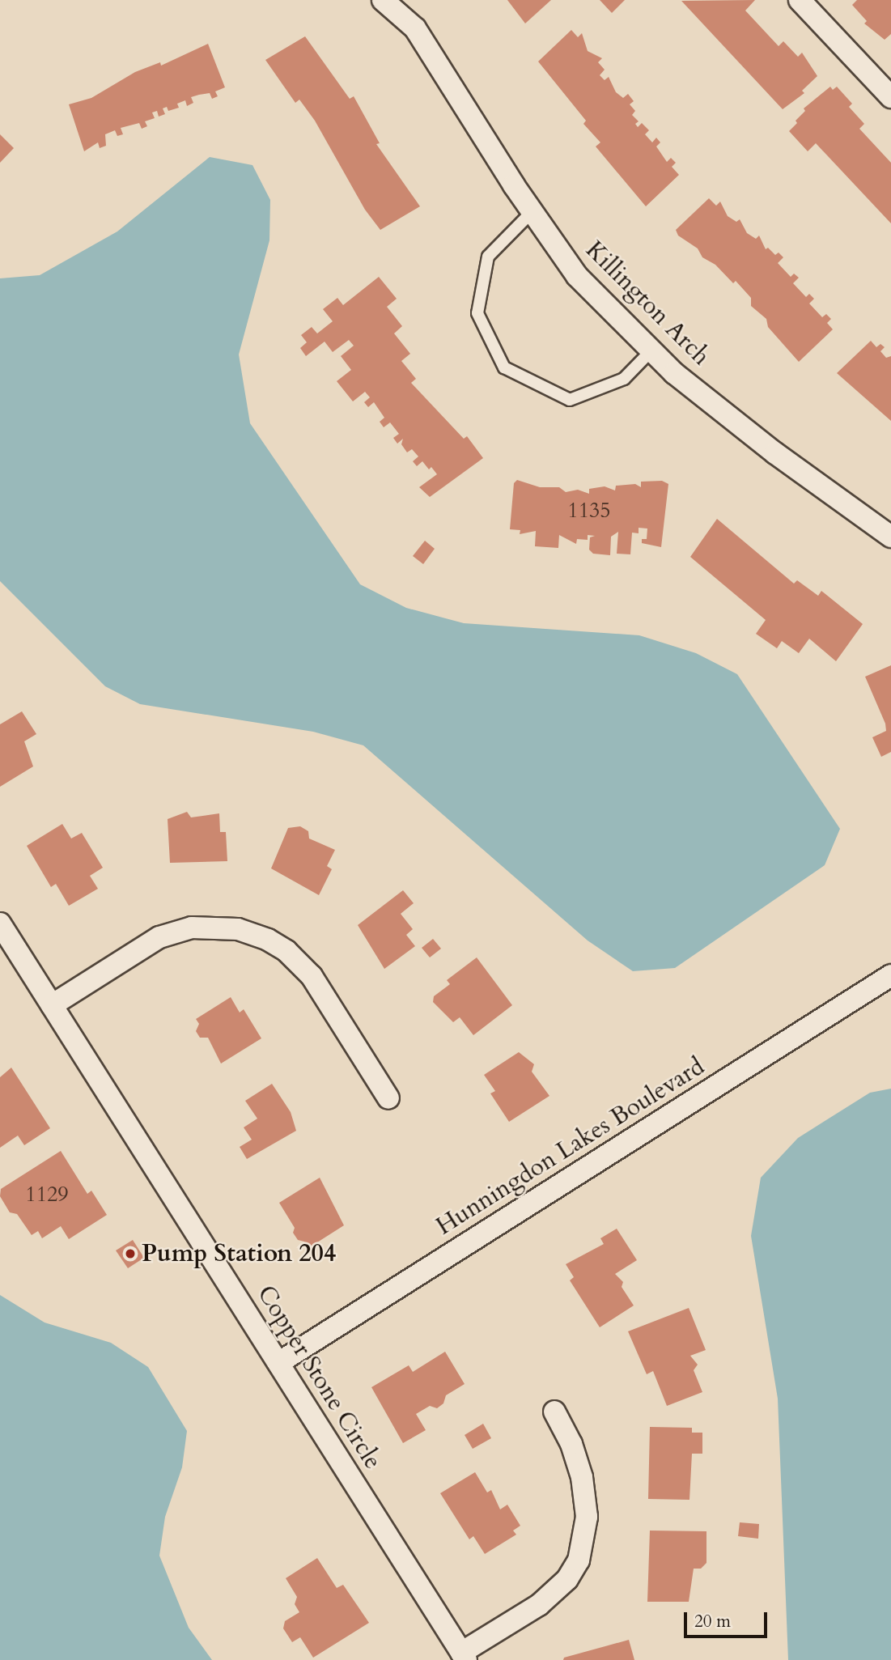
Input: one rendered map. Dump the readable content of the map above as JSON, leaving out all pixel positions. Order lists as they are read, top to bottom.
{
  "streets": {
    "street": ["Killington Arch", "Hunningdon Lakes Boulevard", "Copper Stone Circle"]
  },
  "crossings": [
    ["Hunningdon Lakes Boulevard", "Copper Stone Circle"]
  ],
  "places": ["Pump Station 204"],
  "house_numbers": ["1135", "1129"],
  "scale_bar": "20 m"
}
